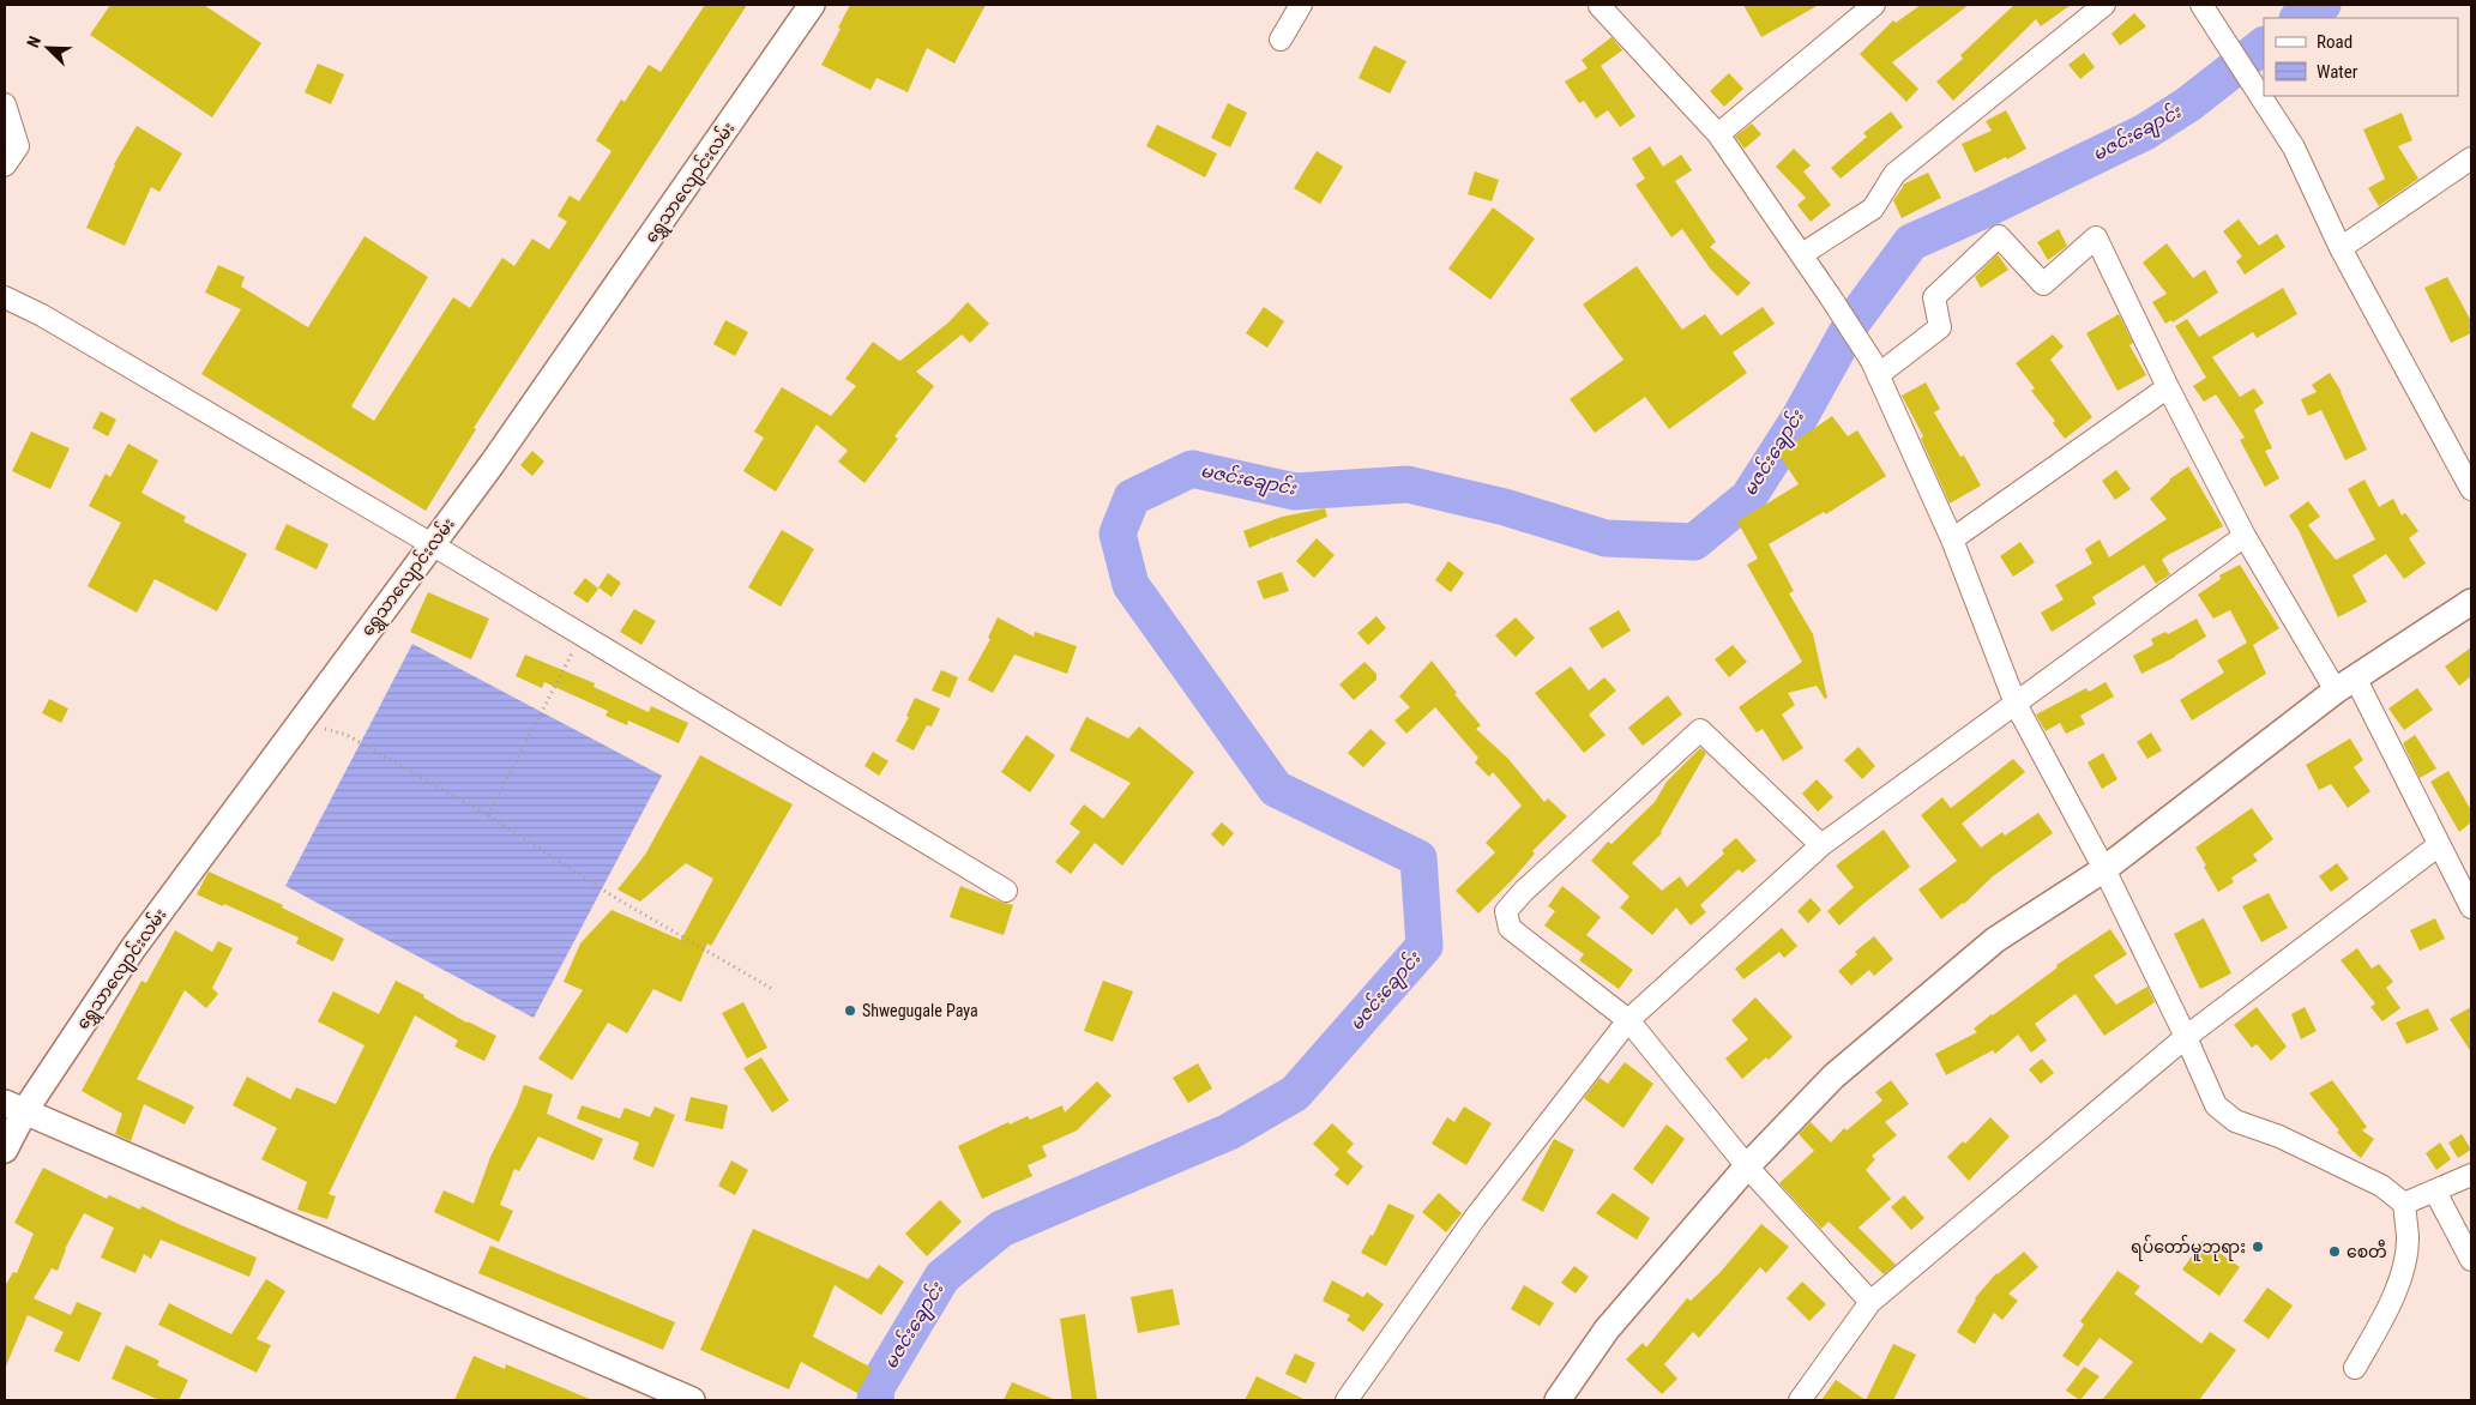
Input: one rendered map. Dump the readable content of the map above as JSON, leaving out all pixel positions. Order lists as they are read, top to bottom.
{
  "streets": {
    "street": ["ရွှေသာလျောင်းလမ်း"]
  },
  "water": ["မဇင်းချောင်း"],
  "places": ["Shwegugale Paya", "ရပ်တော်မူဘုရား", "စေတီ"],
  "legend": ["Road", "Water"],
  "north": "top left"
}
